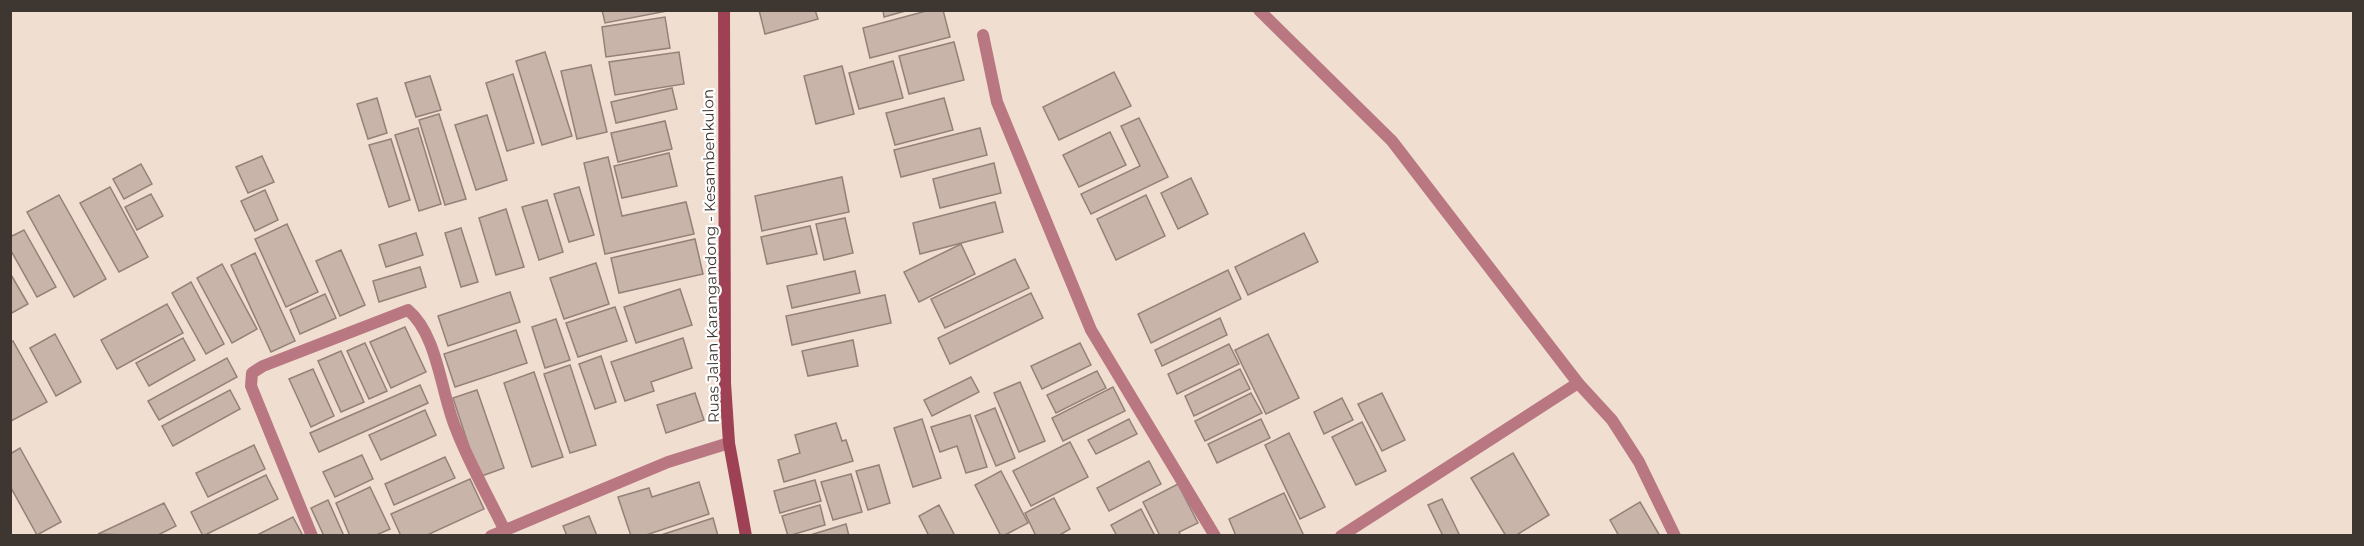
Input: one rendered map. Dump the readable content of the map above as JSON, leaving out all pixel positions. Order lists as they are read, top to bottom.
{
  "streets": {
    "main road": ["Ruas Jalan Karangandong - Kesambenkulon"]
  }
}
